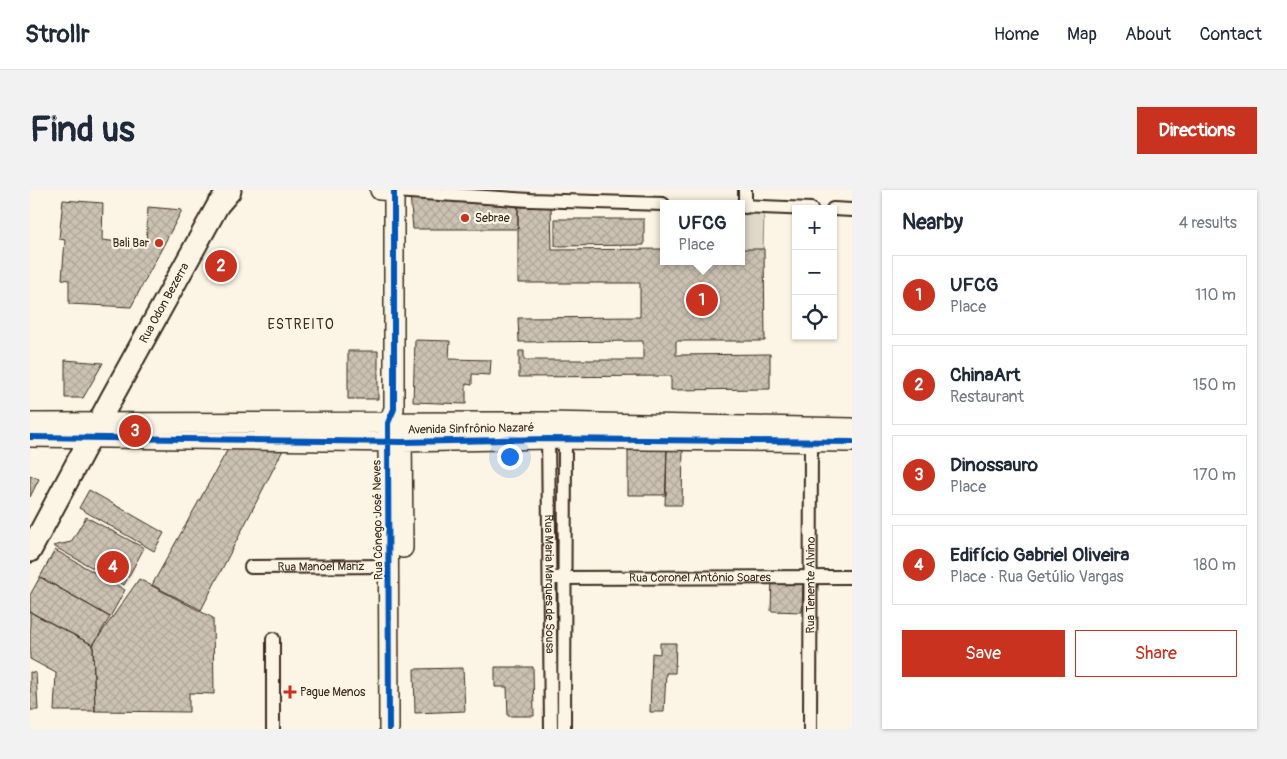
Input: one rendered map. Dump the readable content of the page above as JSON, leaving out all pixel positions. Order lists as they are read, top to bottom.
{
  "streets": {
    "main road": ["Rua Odon Bezerra"],
    "street": [
      "Avenida Sinfrônio Nazaré",
      "Rua Cônego José Neves",
      "Rua Manoel Mariz",
      "Rua Coronel Antônio Soares",
      "Rua Maria Marques de Sousa",
      "Rua Tenente Alvino"
    ]
  },
  "crossings": [
    ["Rua Odon Bezerra", "Avenida Sinfrônio Nazaré"],
    ["Avenida Sinfrônio Nazaré", "Rua Cônego José Neves"],
    ["Avenida Sinfrônio Nazaré", "Rua Maria Marques de Sousa"],
    ["Avenida Sinfrônio Nazaré", "Rua Tenente Alvino"],
    ["Rua Cônego José Neves", "Rua Manoel Mariz"],
    ["Rua Coronel Antônio Soares", "Rua Maria Marques de Sousa"],
    ["Rua Coronel Antônio Soares", "Rua Tenente Alvino"]
  ],
  "districts": ["ESTREITO"],
  "places": {
    "other": ["Sebrae", "Bali Bar"],
    "health": ["Pague Menos"]
  },
  "page": {
    "header": "Strollr",
    "nav": [
      "Home",
      "Map",
      "About",
      "Contact"
    ],
    "buttons": [
      "Directions",
      ["Save", "Share"]
    ],
    "title": "Find us",
    "heading": ["Nearby", "4 results"],
    "popup": ["UFCG", "Place"],
    "map_buttons": ["+", "−"],
    "pins": [
      "2",
      "1",
      "3",
      "4"
    ],
    "list": [
      {
        "mark": "1",
        "name": "UFCG",
        "note": "Place",
        "value": "110 m"
      },
      {
        "mark": "2",
        "name": "ChinaArt",
        "note": "Restaurant",
        "value": "150 m"
      },
      {
        "mark": "3",
        "name": "Dinossauro",
        "note": "Place",
        "value": "170 m"
      },
      {
        "mark": "4",
        "name": "Edifício Gabriel Oliveira",
        "note": "Place · Rua Getúlio Vargas",
        "value": "180 m"
      }
    ]
  }
}
